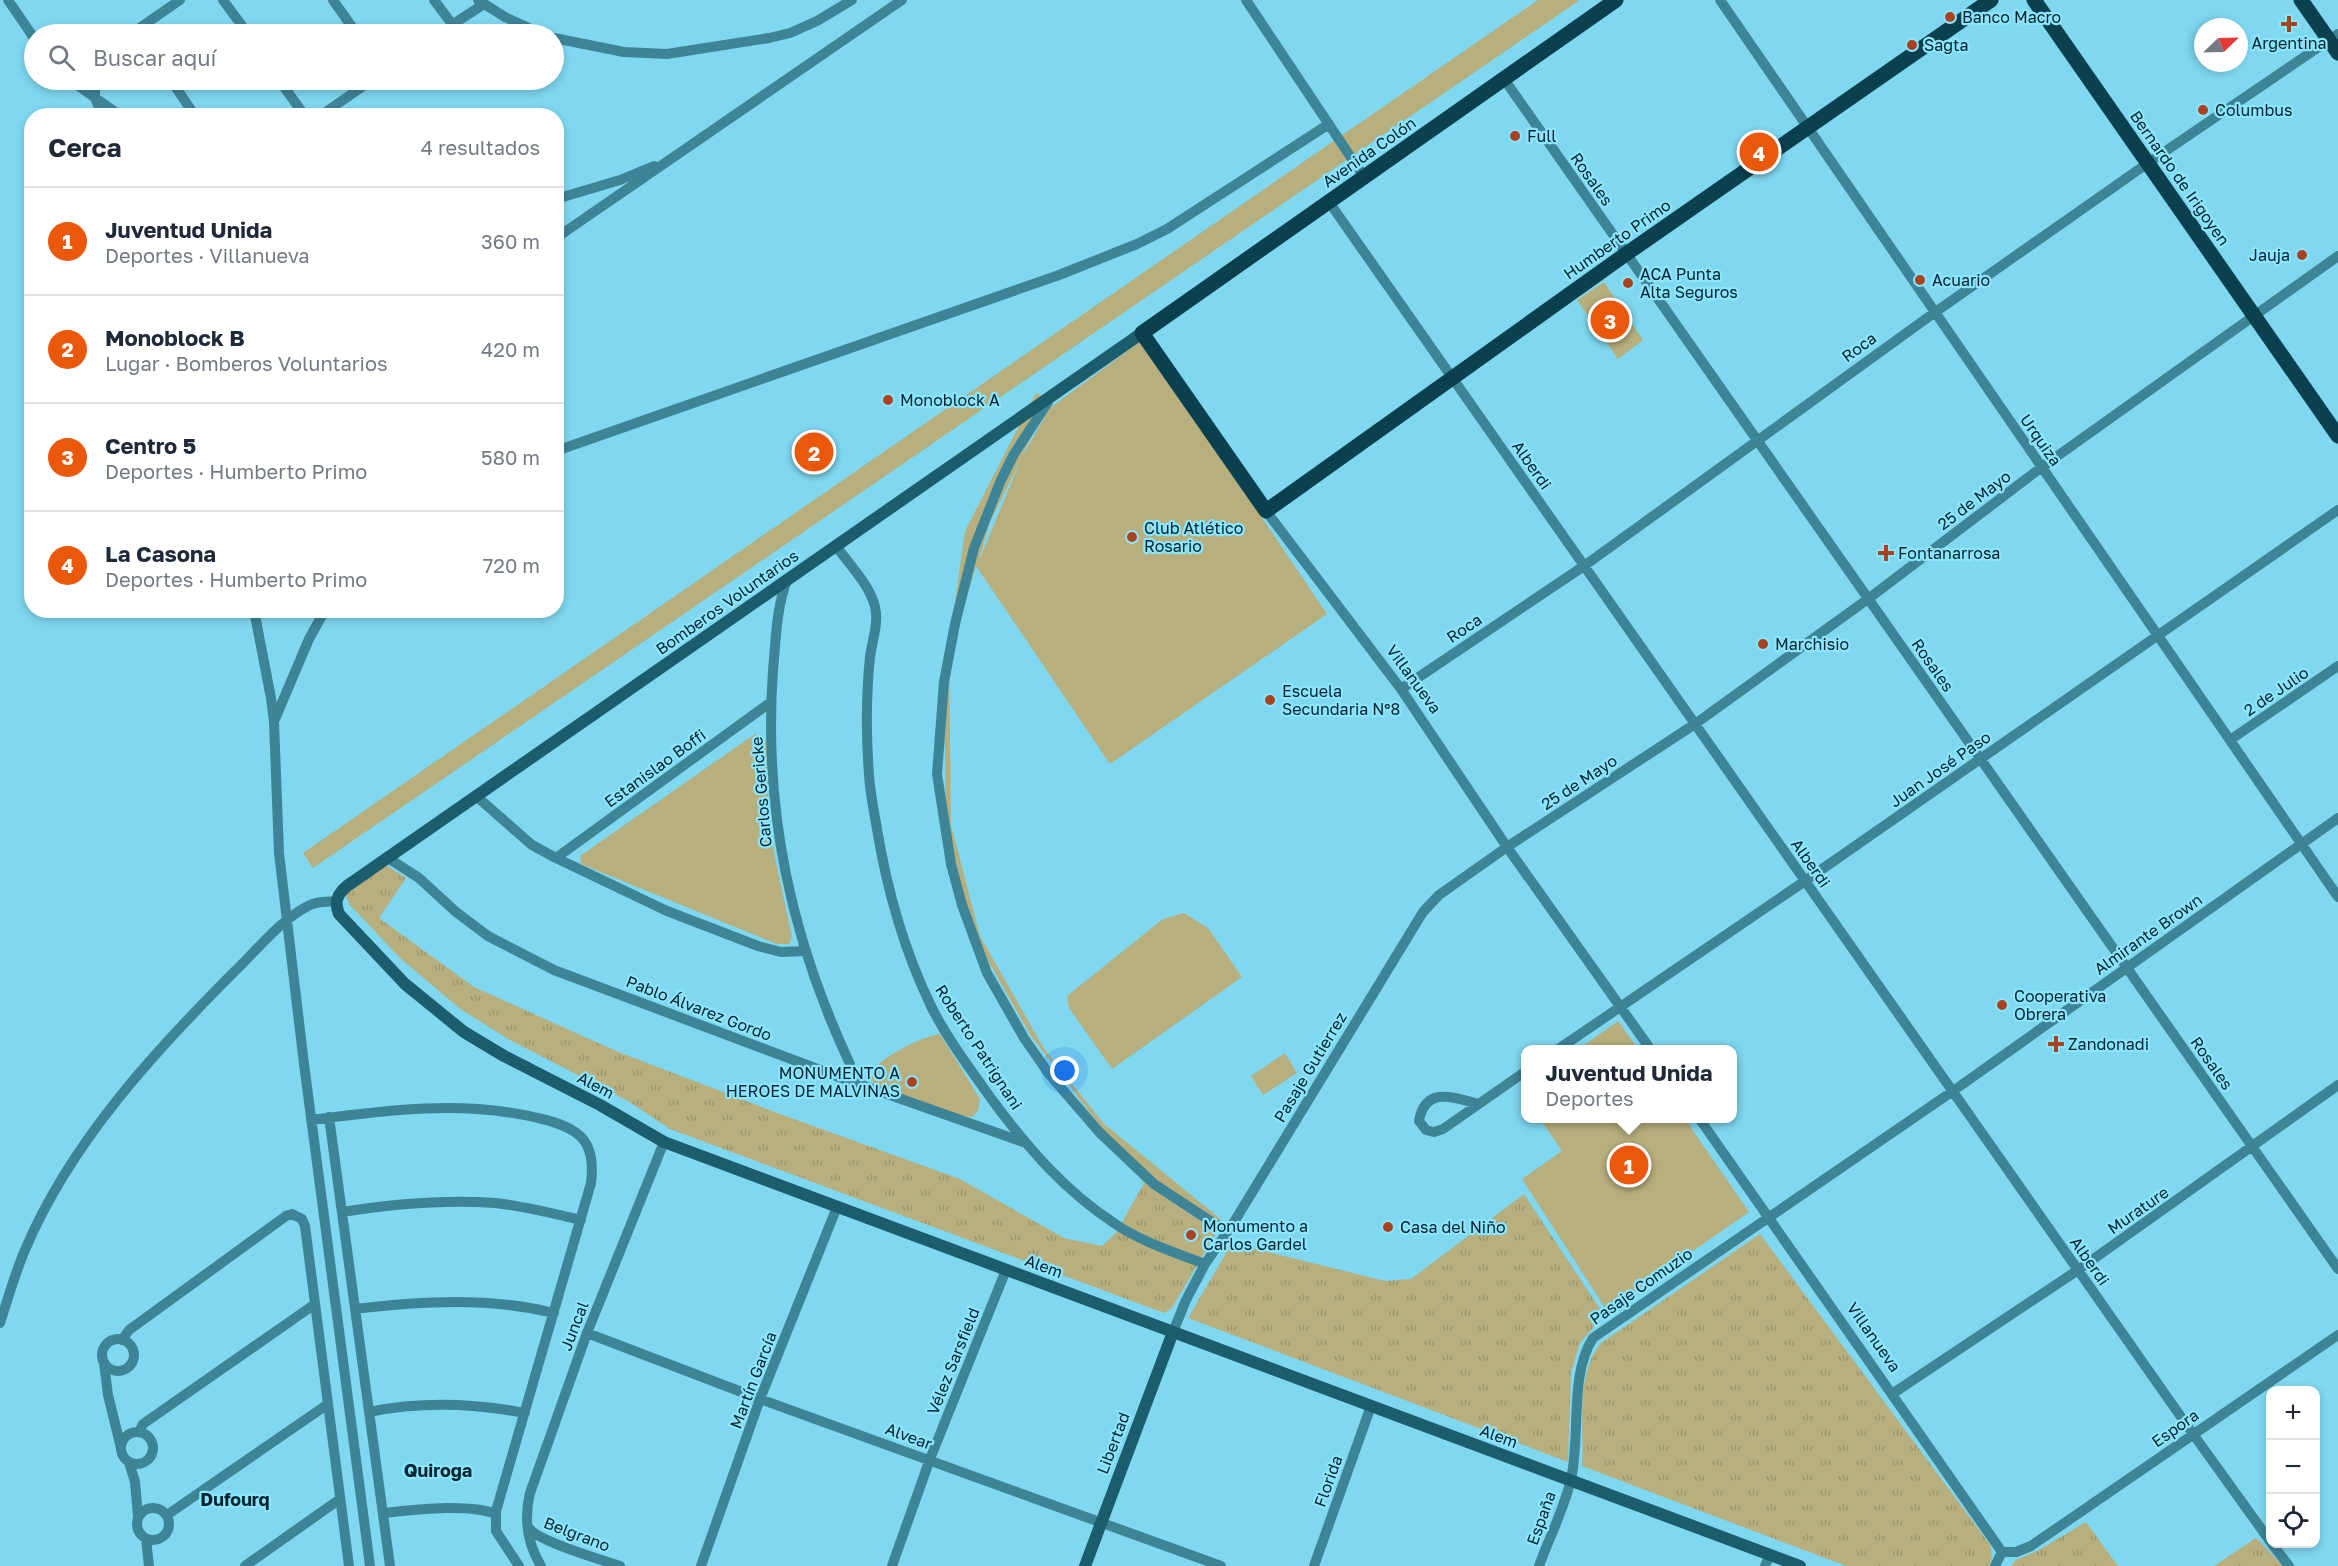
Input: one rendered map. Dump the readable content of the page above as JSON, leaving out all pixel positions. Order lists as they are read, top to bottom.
{
  "streets": {
    "main road": [
      "Avenida Colón",
      "Bernardo de Irigoyen",
      "Humberto Primo",
      "Bomberos Voluntarios",
      "Villanueva",
      "Alem",
      "Libertad"
    ],
    "street": [
      "Rosales",
      "Roca",
      "Urquiza",
      "Alberdi",
      "25 de Mayo",
      "2 de Julio",
      "Estanislao Boffi",
      "Juan José Paso",
      "Carlos Gericke",
      "Almirante Brown",
      "Pablo Álvarez Gordo",
      "Roberto Patrignani",
      "Pasaje Gutierrez",
      "Murature",
      "Pasaje Comuzio",
      "Juncal",
      "Vélez Sarsfield",
      "Martín García",
      "Espora",
      "Alvear",
      "Florida",
      "España",
      "Belgrano"
    ]
  },
  "crossings": [
    ["Avenida Colón", "Rosales"],
    ["Avenida Colón", "Alberdi"],
    ["Avenida Colón", "Bomberos Voluntarios"],
    ["Avenida Colón", "Villanueva"],
    ["Bernardo de Irigoyen", "Roca"],
    ["Bernardo de Irigoyen", "25 de Mayo"],
    ["Rosales", "Humberto Primo"],
    ["Rosales", "Roca"],
    ["Rosales", "25 de Mayo"],
    ["Rosales", "Juan José Paso"],
    ["Rosales", "Almirante Brown"],
    ["Rosales", "Murature"],
    ["Humberto Primo", "Urquiza"],
    ["Humberto Primo", "Alberdi"],
    ["Humberto Primo", "Villanueva"],
    ["Roca", "Urquiza"],
    ["Roca", "Alberdi"],
    ["Roca", "Villanueva"],
    ["Urquiza", "25 de Mayo"],
    ["Urquiza", "2 de Julio"],
    ["Urquiza", "Juan José Paso"],
    ["Urquiza", "Almirante Brown"],
    ["Alberdi", "25 de Mayo"],
    ["Alberdi", "Juan José Paso"],
    ["Alberdi", "Almirante Brown"],
    ["Alberdi", "Murature"],
    ["Alberdi", "Espora"],
    ["25 de Mayo", "Villanueva"],
    ["25 de Mayo", "Pasaje Gutierrez"],
    ["Bomberos Voluntarios", "Villanueva"],
    ["Bomberos Voluntarios", "Carlos Gericke"],
    ["Bomberos Voluntarios", "Pablo Álvarez Gordo"],
    ["Bomberos Voluntarios", "Roberto Patrignani"],
    ["Bomberos Voluntarios", "Alem"],
    ["Villanueva", "Juan José Paso"],
    ["Villanueva", "Almirante Brown"],
    ["Villanueva", "Pasaje Gutierrez"],
    ["Villanueva", "Murature"],
    ["Villanueva", "Pasaje Comuzio"],
    ["Villanueva", "Espora"],
    ["Estanislao Boffi", "Carlos Gericke"],
    ["Almirante Brown", "Pasaje Comuzio"],
    ["Pablo Álvarez Gordo", "Roberto Patrignani"],
    ["Roberto Patrignani", "Pasaje Gutierrez"],
    ["Pasaje Gutierrez", "Alem"],
    ["Pasaje Gutierrez", "Libertad"],
    ["Alem", "Pasaje Comuzio"],
    ["Alem", "Juncal"],
    ["Alem", "Vélez Sarsfield"],
    ["Alem", "Martín García"],
    ["Alem", "Libertad"],
    ["Alem", "Florida"],
    ["Alem", "España"],
    ["Pasaje Comuzio", "España"],
    ["Juncal", "Alvear"],
    ["Juncal", "Belgrano"],
    ["Vélez Sarsfield", "Alvear"],
    ["Martín García", "Alvear"],
    ["Alvear", "Libertad"]
  ],
  "districts": ["Quiroga", "Dufourq"],
  "places": {
    "other": [
      "Banco Macro",
      "Sagta",
      "Columbus",
      "Full",
      "Jauja",
      "Acuario",
      "ACA Punta Alta Seguros",
      "Monoblock A",
      "Club Atlético Rosario",
      "Marchisio",
      "Escuela Secundaria Nº8",
      "Cooperativa Obrera",
      "MONUMENTO A HEROES DE MALVINAS",
      "Casa del Niño",
      "Monumento a Carlos Gardel"
    ],
    "health": ["Argentina", "Fontanarrosa", "Zandonadi"]
  },
  "north": "top right",
  "page": {
    "search": "Buscar aquí",
    "heading": ["Cerca", "4 resultados"],
    "pins": [
      "4",
      "3",
      "2",
      "1"
    ],
    "list": [
      {
        "mark": "1",
        "name": "Juventud Unida",
        "note": "Deportes · Villanueva",
        "value": "360 m"
      },
      {
        "mark": "2",
        "name": "Monoblock B",
        "note": "Lugar · Bomberos Voluntarios",
        "value": "420 m"
      },
      {
        "mark": "3",
        "name": "Centro 5",
        "note": "Deportes · Humberto Primo",
        "value": "580 m"
      },
      {
        "mark": "4",
        "name": "La Casona",
        "note": "Deportes · Humberto Primo",
        "value": "720 m"
      }
    ],
    "popup": ["Juventud Unida", "Deportes"],
    "map_buttons": ["+", "−"]
  }
}
